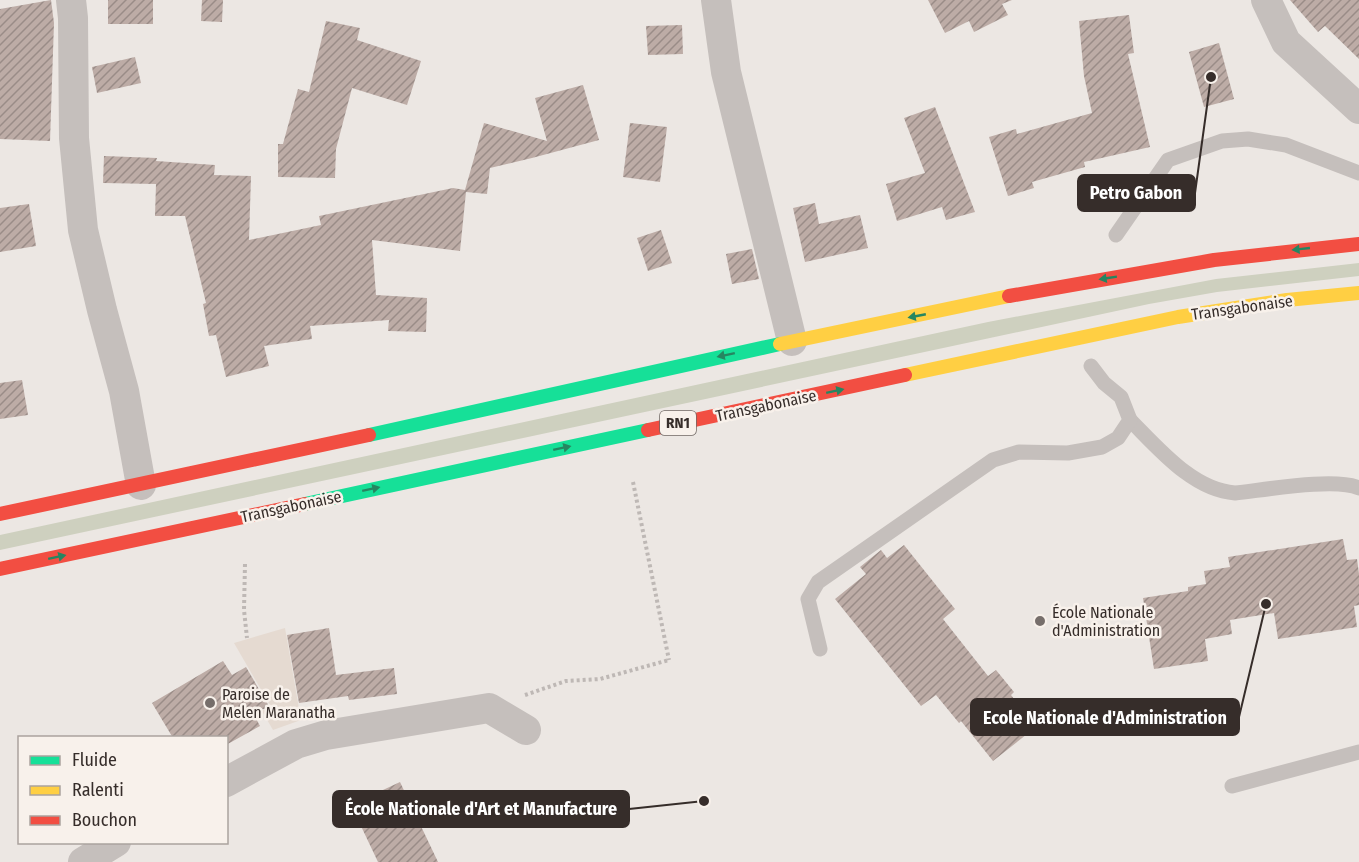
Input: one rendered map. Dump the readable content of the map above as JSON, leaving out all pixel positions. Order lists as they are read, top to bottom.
{
  "streets": {
    "highway": ["Transgabonaise", "RN1"]
  },
  "places": [
    "Petro Gabon",
    "Ecole Nationale d'Administration",
    "École Nationale d'Administration",
    "Paroise de Melen Maranatha",
    "École Nationale d'Art et Manufacture"
  ],
  "legend": ["Fluide", "Ralenti", "Bouchon"]
}
